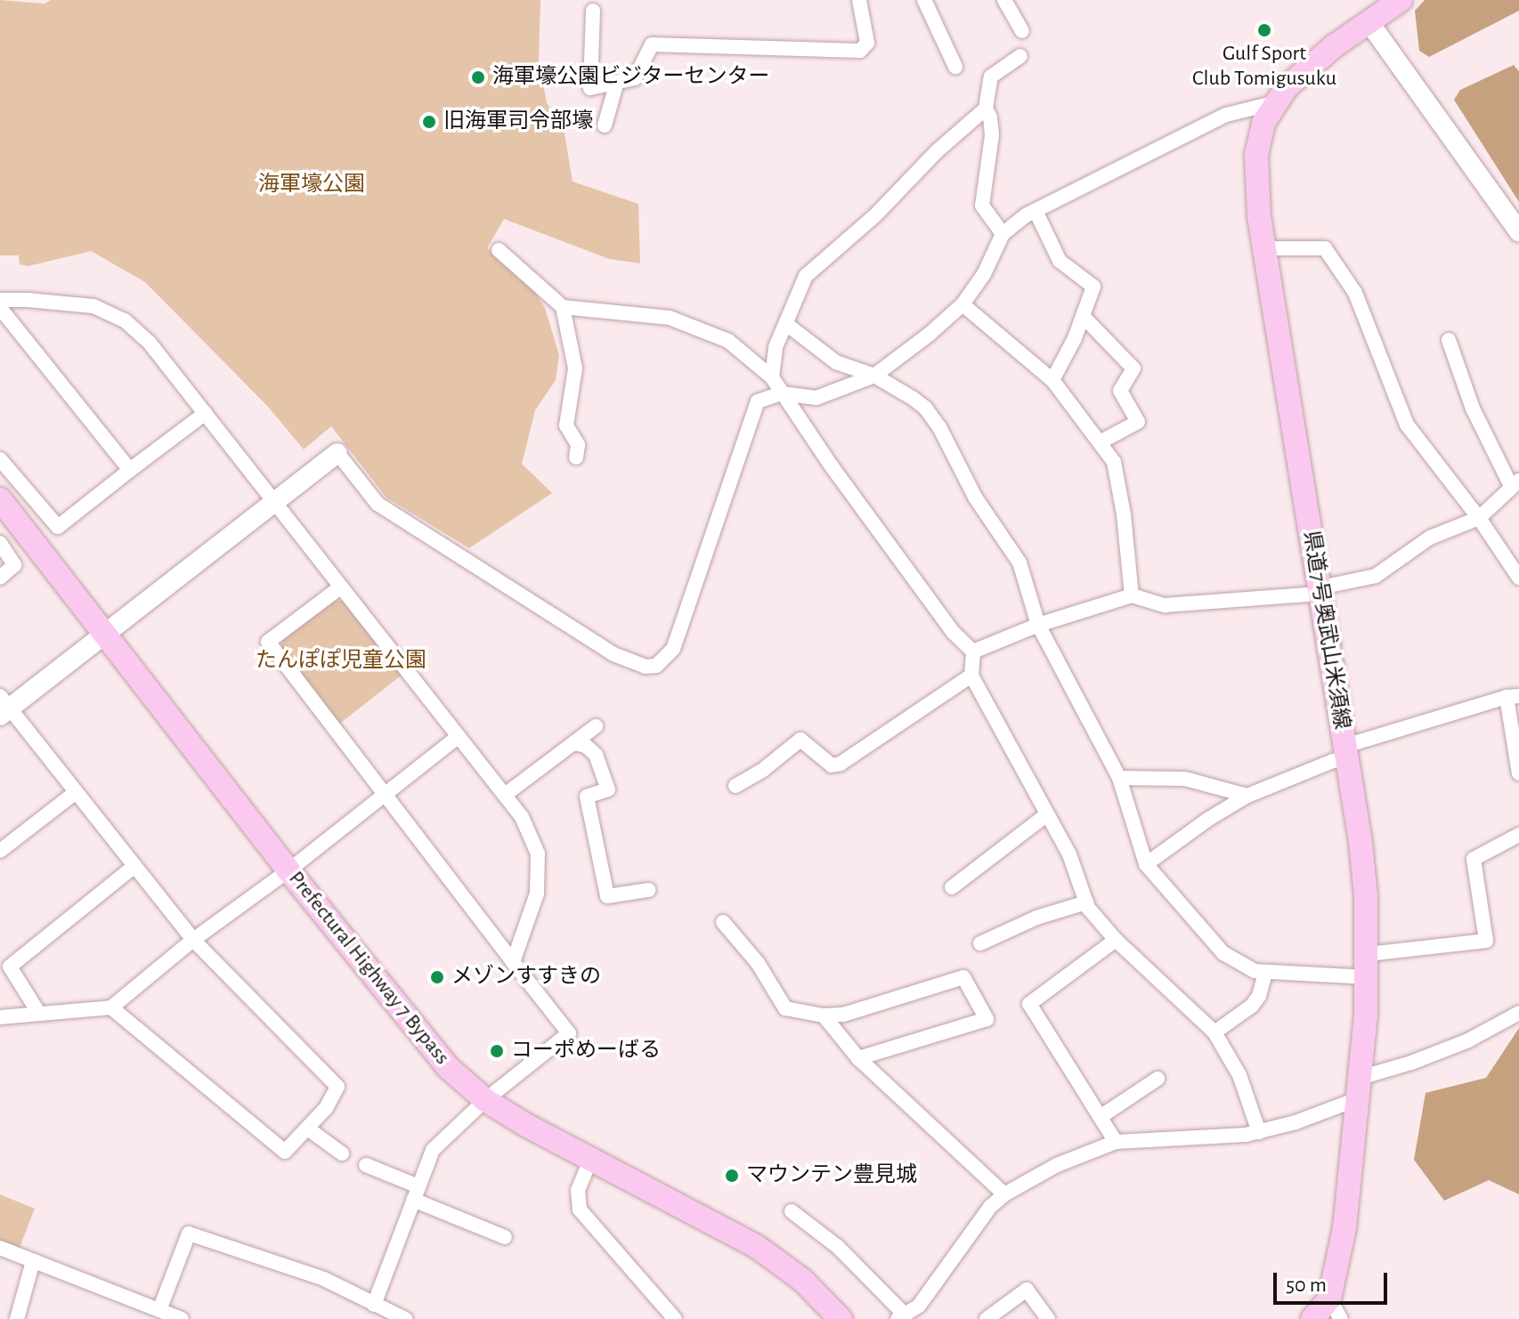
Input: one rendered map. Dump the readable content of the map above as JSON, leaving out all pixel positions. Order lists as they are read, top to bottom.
{
  "streets": {
    "main road": ["県道7号奥武山米須線", "Prefectural Highway 7 Bypass"]
  },
  "parks": ["海軍壕公園", "たんぽぽ児童公園"],
  "places": [
    "Gulf Sport Club Tomigusuku",
    "海軍壕公園ビジターセンター",
    "旧海軍司令部壕",
    "メゾンすすきの",
    "コーポめーばる",
    "マウンテン豊見城"
  ],
  "scale_bar": "50 m"
}
